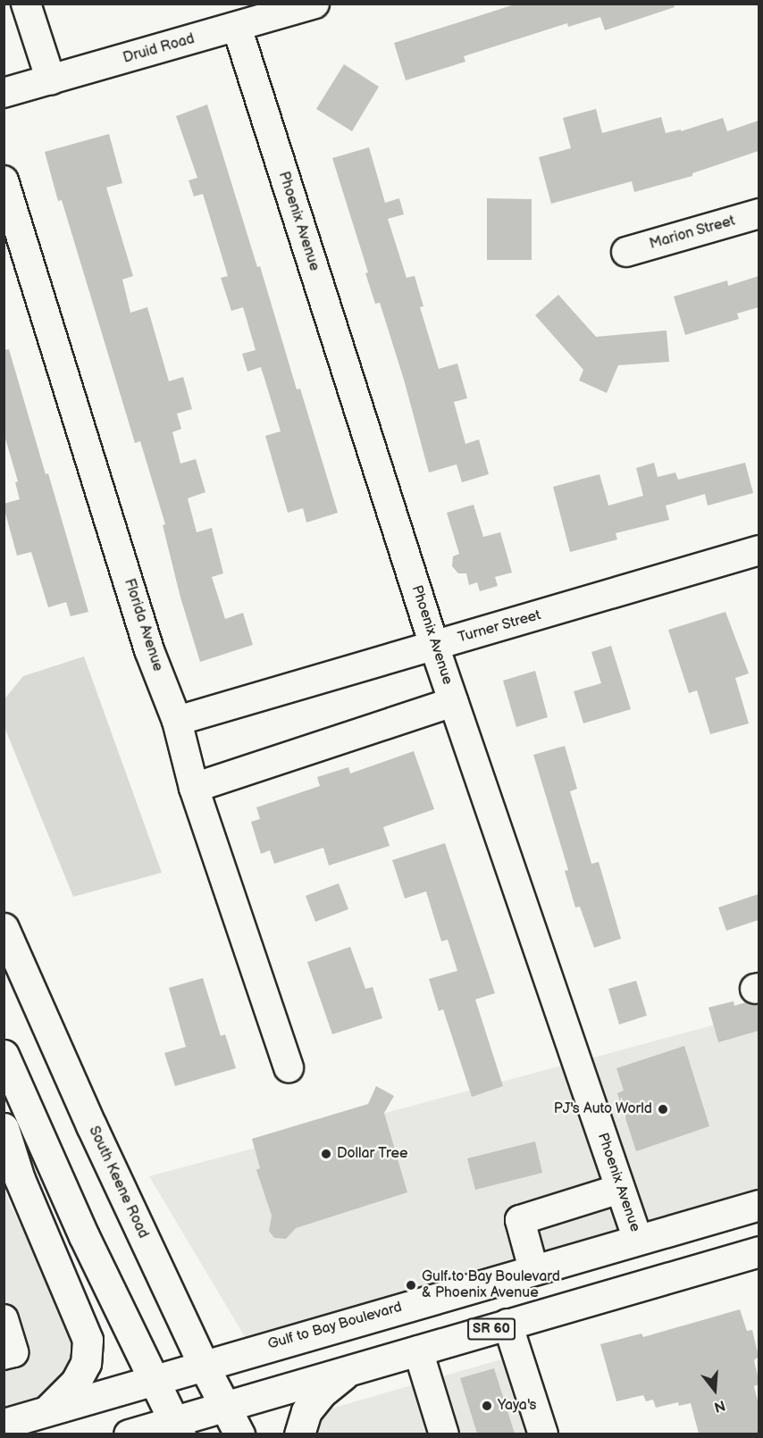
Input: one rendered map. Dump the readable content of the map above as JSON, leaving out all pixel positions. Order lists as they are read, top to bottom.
{
  "streets": {
    "main road": ["South Keene Road", "Gulf to Bay Boulevard", "SR 60"],
    "street": [
      "Druid Road",
      "Phoenix Avenue",
      "Marion Street",
      "Florida Avenue",
      "Turner Street"
    ]
  },
  "crossings": [
    ["Druid Road", "Phoenix Avenue"],
    ["Phoenix Avenue", "Turner Street"],
    ["Phoenix Avenue", "Gulf to Bay Boulevard"],
    ["Florida Avenue", "Turner Street"],
    ["South Keene Road", "Gulf to Bay Boulevard"],
    ["South Keene Road", "SR 60"]
  ],
  "places": [
    "PJ's Auto World",
    "Dollar Tree",
    "Gulf to Bay Boulevard & Phoenix Avenue",
    "Yaya's"
  ],
  "north": "bottom"
}
